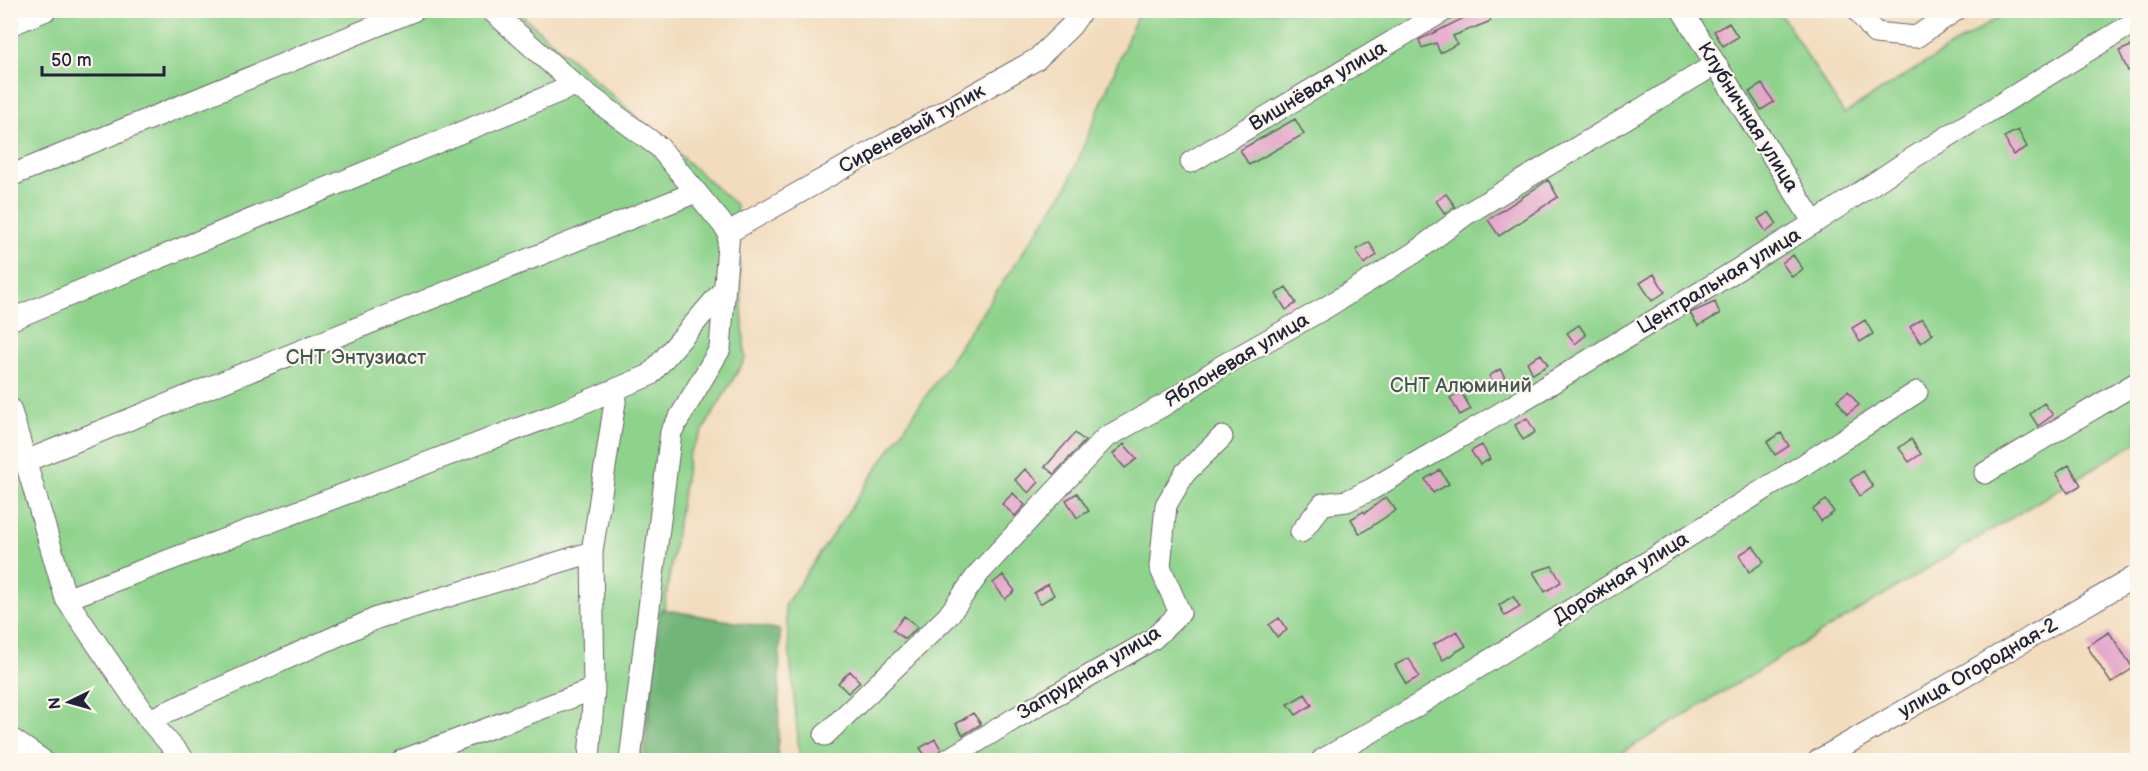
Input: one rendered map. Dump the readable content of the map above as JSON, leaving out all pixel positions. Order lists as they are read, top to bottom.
{
  "streets": {
    "street": [
      "Вишнёвая улица",
      "Клубничная улица",
      "Сиреневый тупик",
      "Центральная улица",
      "Яблоневая улица",
      "Дорожная улица",
      "улица Огородная-2",
      "Запрудная улица"
    ]
  },
  "crossings": [
    ["Клубничная улица", "Центральная улица"],
    ["Клубничная улица", "Яблоневая улица"]
  ],
  "parks": ["СНТ Энтузиаст", "СНТ Алюминий"],
  "scale_bar": "50 m",
  "north": "left"
}
